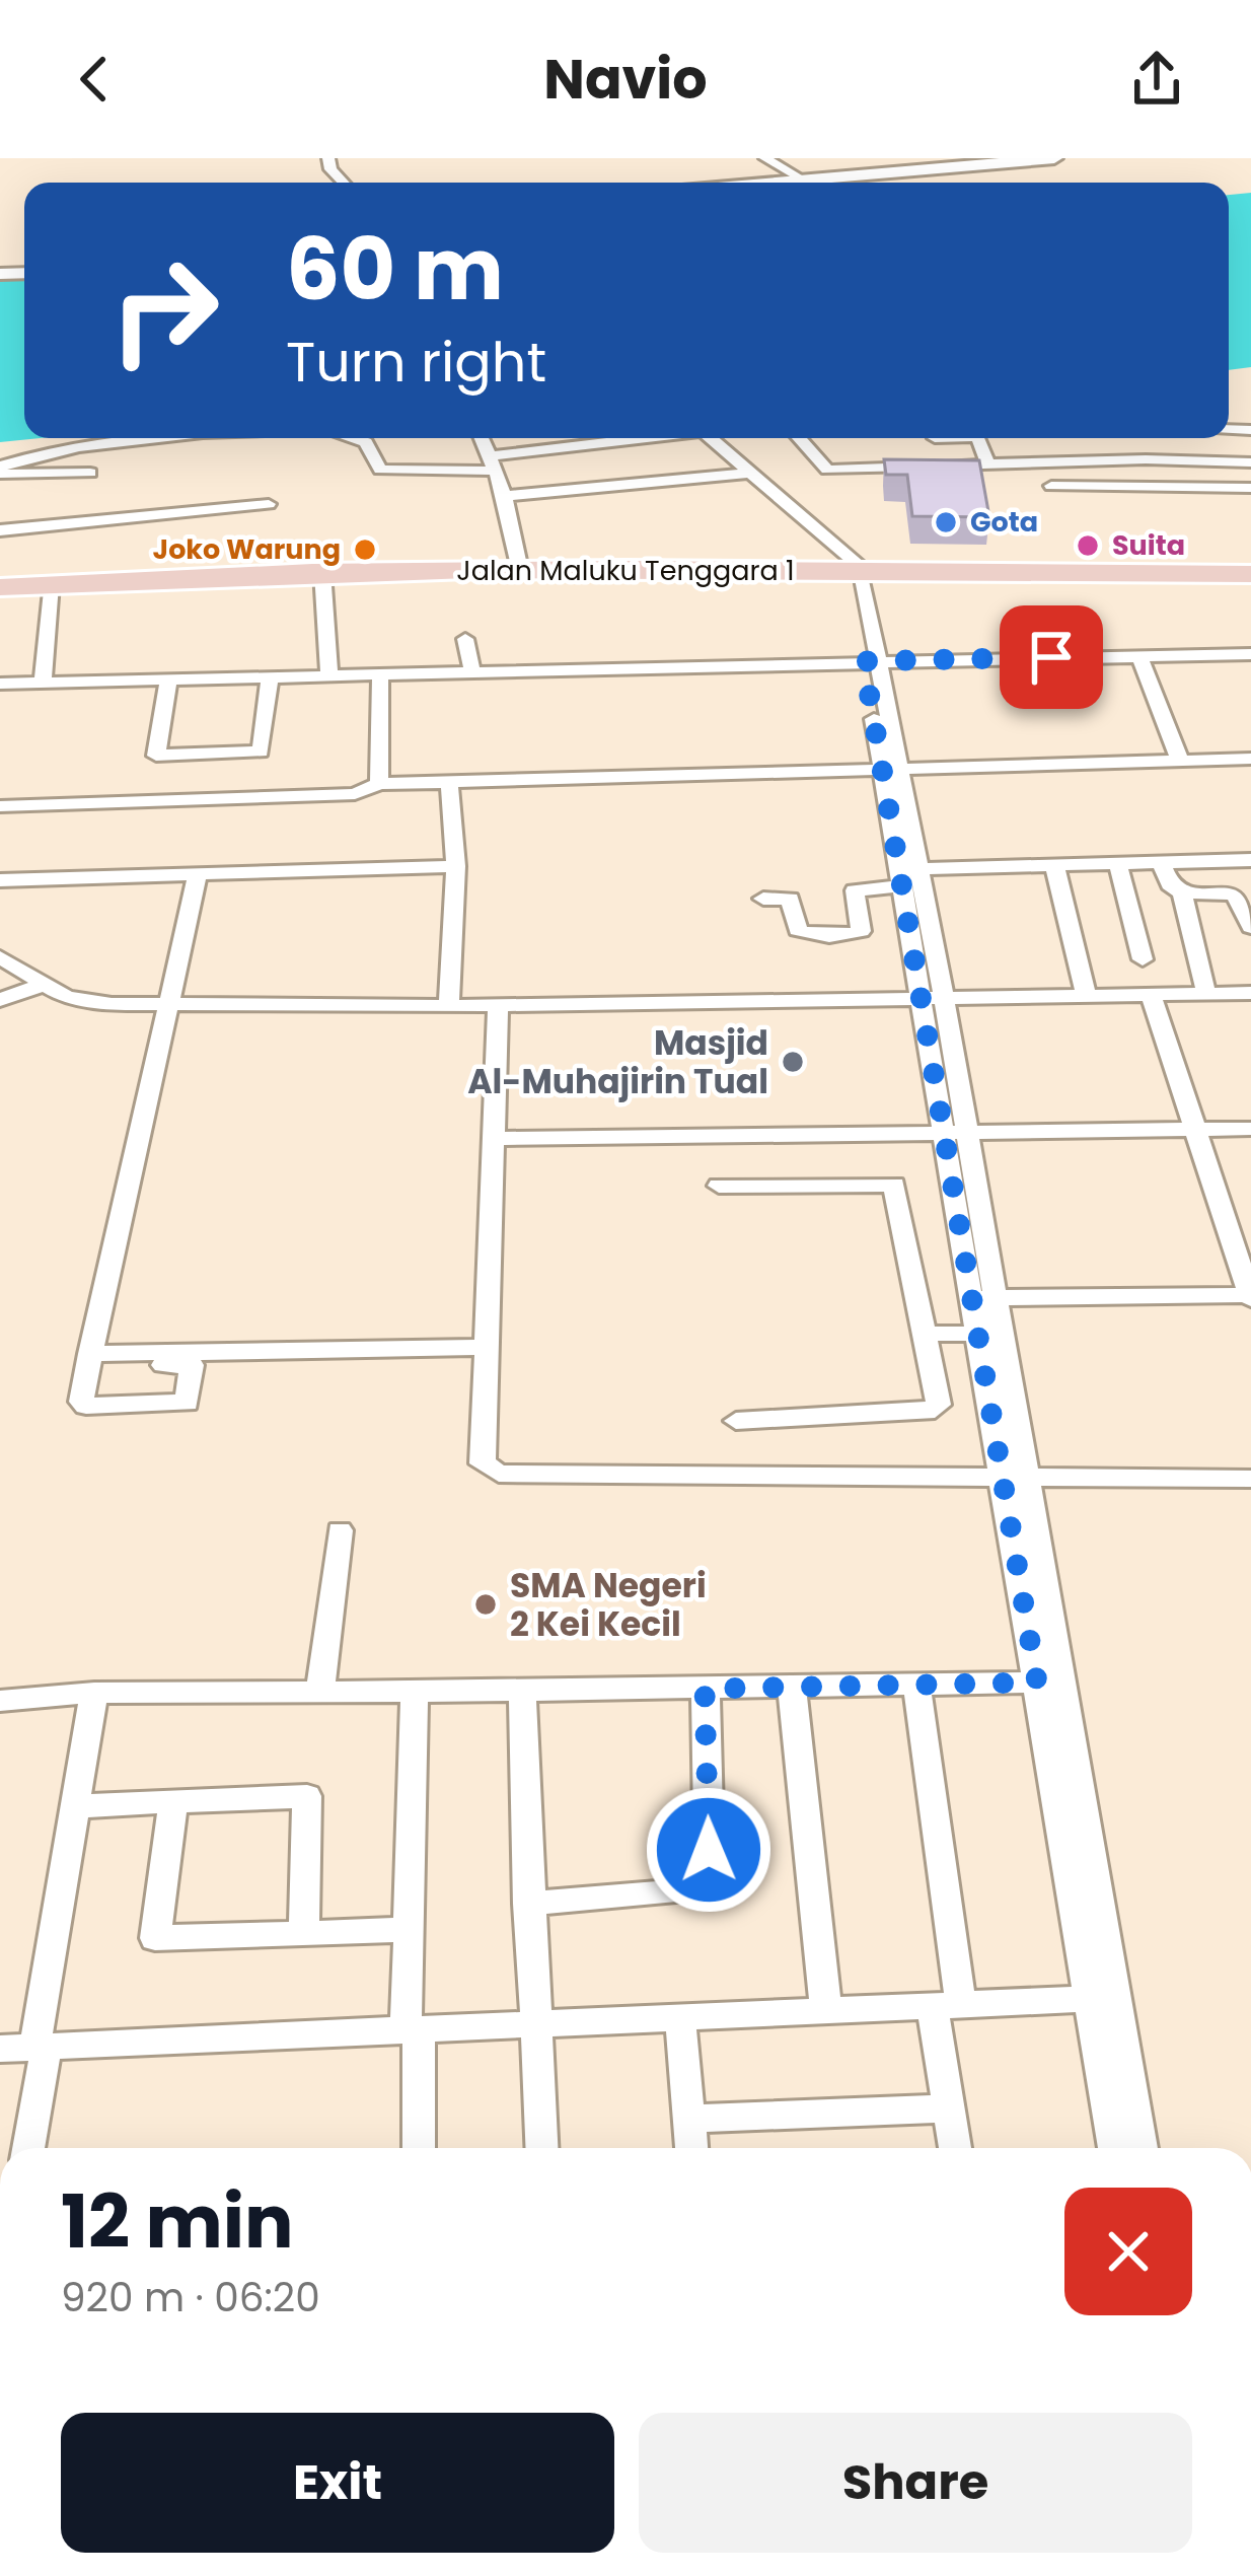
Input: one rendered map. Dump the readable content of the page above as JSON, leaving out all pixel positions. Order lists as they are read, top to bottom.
{
  "streets": {
    "highway": ["Jalan Maluku Tenggara 1"]
  },
  "places": [
    "Gota",
    "Suita",
    "Joko Warung",
    "Masjid Al-Muhajirin Tual",
    "SMA Negeri 2 Kei Kecil"
  ],
  "page": {
    "header": "Navio",
    "turn": ["60 m", "Turn right"],
    "heading": ["12 min", "920 m · 06:20"],
    "buttons": ["Exit", "Share"]
  }
}
